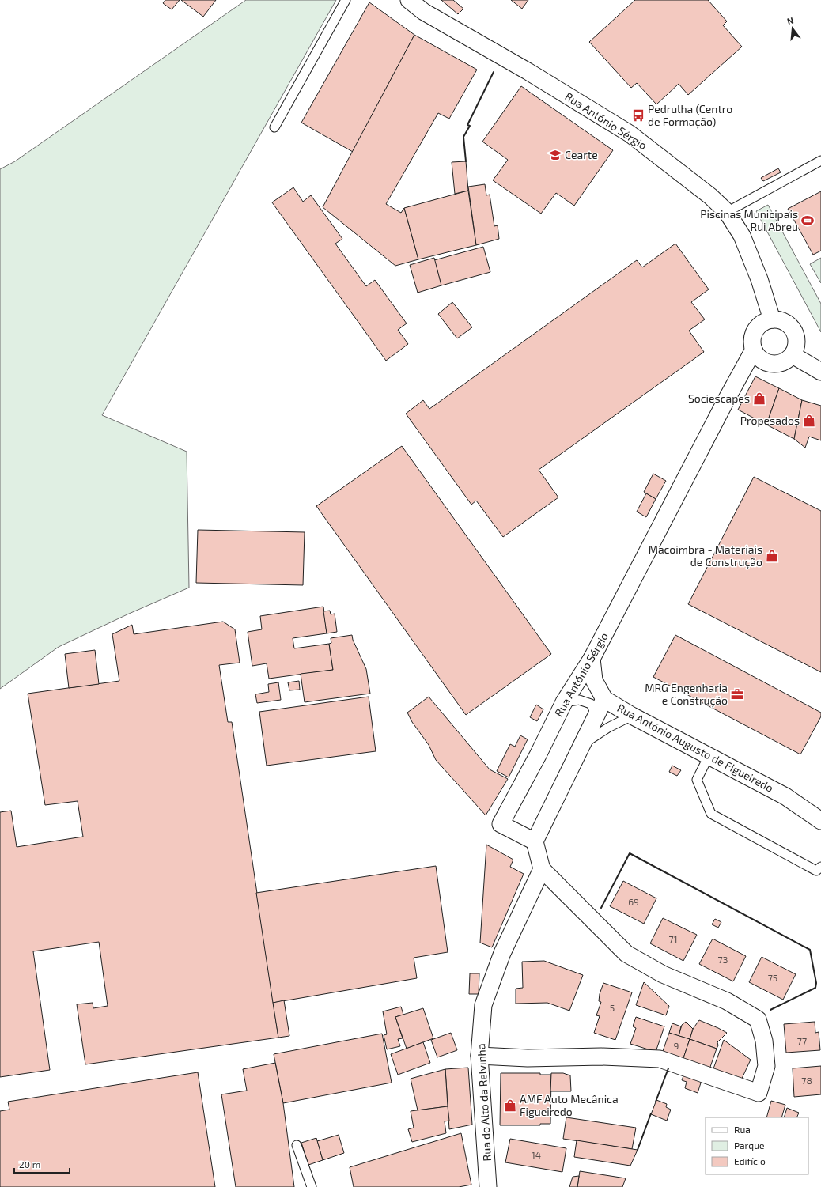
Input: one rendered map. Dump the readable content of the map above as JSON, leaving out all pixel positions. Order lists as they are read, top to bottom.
{
  "streets": {
    "street": ["Rua António Sérgio", "Rua António Augusto de Figueiredo", "Rua do Alto da Relvinha"]
  },
  "crossings": [
    ["Rua António Sérgio", "Rua António Augusto de Figueiredo"]
  ],
  "places": {
    "bus stop": ["Pedrulha (Centro de Formação)"],
    "school or university": ["Cearte"],
    "sports": ["Piscinas Municipais Rui Abreu"],
    "shop": [
      "Sociescapes",
      "Propesados",
      "Macoimbra - Materiais de Construção",
      "AMF Auto Mecânica Figueiredo"
    ],
    "office": ["MRG Engenharia e Construção"]
  },
  "house_numbers": [
    "69",
    "71",
    "73",
    "75",
    "5",
    "77",
    "9",
    "78",
    "14"
  ],
  "legend": ["Rua", "Parque", "Edifício"],
  "scale_bar": "20 m",
  "north": "top"
}
